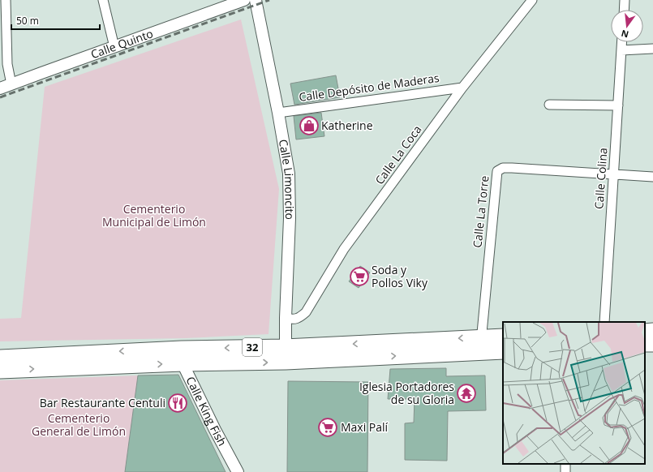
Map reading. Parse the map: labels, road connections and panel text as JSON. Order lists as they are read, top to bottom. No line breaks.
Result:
{"streets":{"highway":["32"],"street":["Calle Quinto","Calle Depósito de Maderas","Calle La Coca","Calle Colina","Calle Limoncito","Calle La Torre","Calle King Fish"]},"crossings":[["Calle Depósito de Maderas","Calle La Coca"],["Calle Depósito de Maderas","Calle Limoncito"],["Calle La Coca","Calle Limoncito"],["Calle Colina","Calle La Torre"],["Calle Limoncito","32"],["Calle La Torre","32"],["32","Calle King Fish"]],"parks":["Cementerio Municipal de Limón","Cementerio General de Limón"],"places":{"shop":["Katherine"],"supermarket":["Soda y Pollos Viky","Maxi Palí"],"temple":["Iglesia Portadores de su Gloria"],"restaurant":["Bar Restaurante Centuli"]},"scale_bar":"50 m","north":"bottom"}
